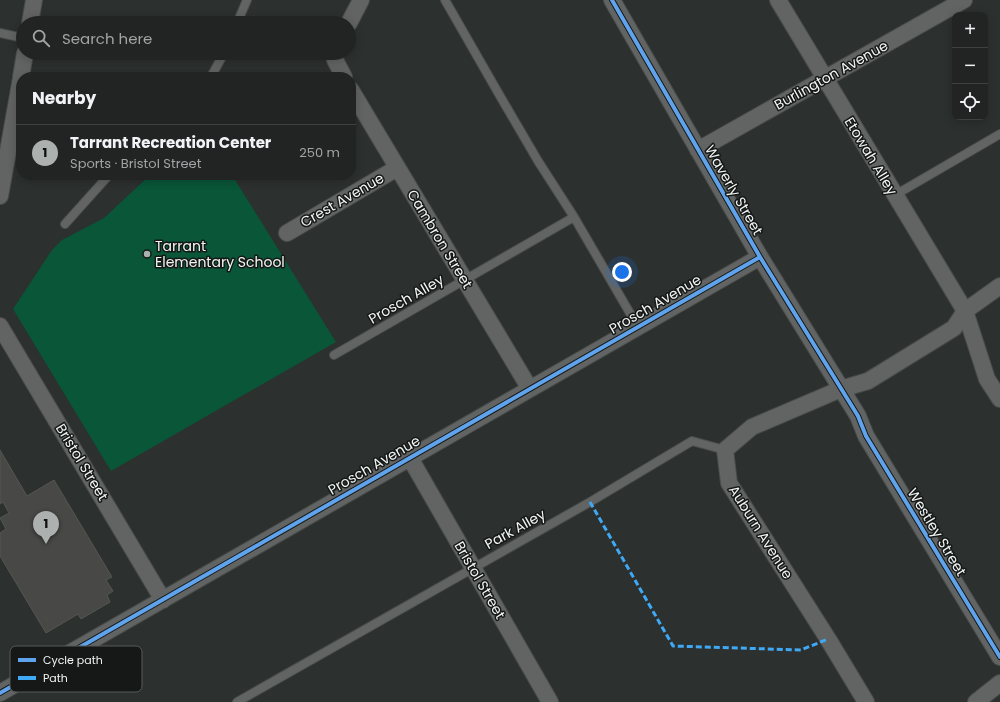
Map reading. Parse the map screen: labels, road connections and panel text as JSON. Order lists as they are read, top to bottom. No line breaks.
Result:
{"streets":{"street":["Burlington Avenue","Etowah Alley","Waverly Street","Crest Avenue","Cambron Street","Prosch Avenue","Bristol Street","Auburn Avenue","Westley Street"],"lane":["Prosch Alley","Park Alley"]},"crossings":[["Burlington Avenue","Etowah Alley"],["Burlington Avenue","Waverly Street"],["Waverly Street","Prosch Avenue"],["Waverly Street","Westley Street"],["Crest Avenue","Cambron Street"],["Cambron Street","Prosch Alley"],["Cambron Street","Prosch Avenue"],["Prosch Avenue","Bristol Street"],["Bristol Street","Park Alley"],["Park Alley","Auburn Avenue"]],"places":["Tarrant Elementary School"],"legend":["Cycle path","Path"],"page":{"map_buttons":["+","−"],"search":"Search here","heading":"Nearby","list":[{"mark":"1","name":"Tarrant Recreation Center","note":"Sports · Bristol Street","value":"250 m"}],"pins":"1"}}
